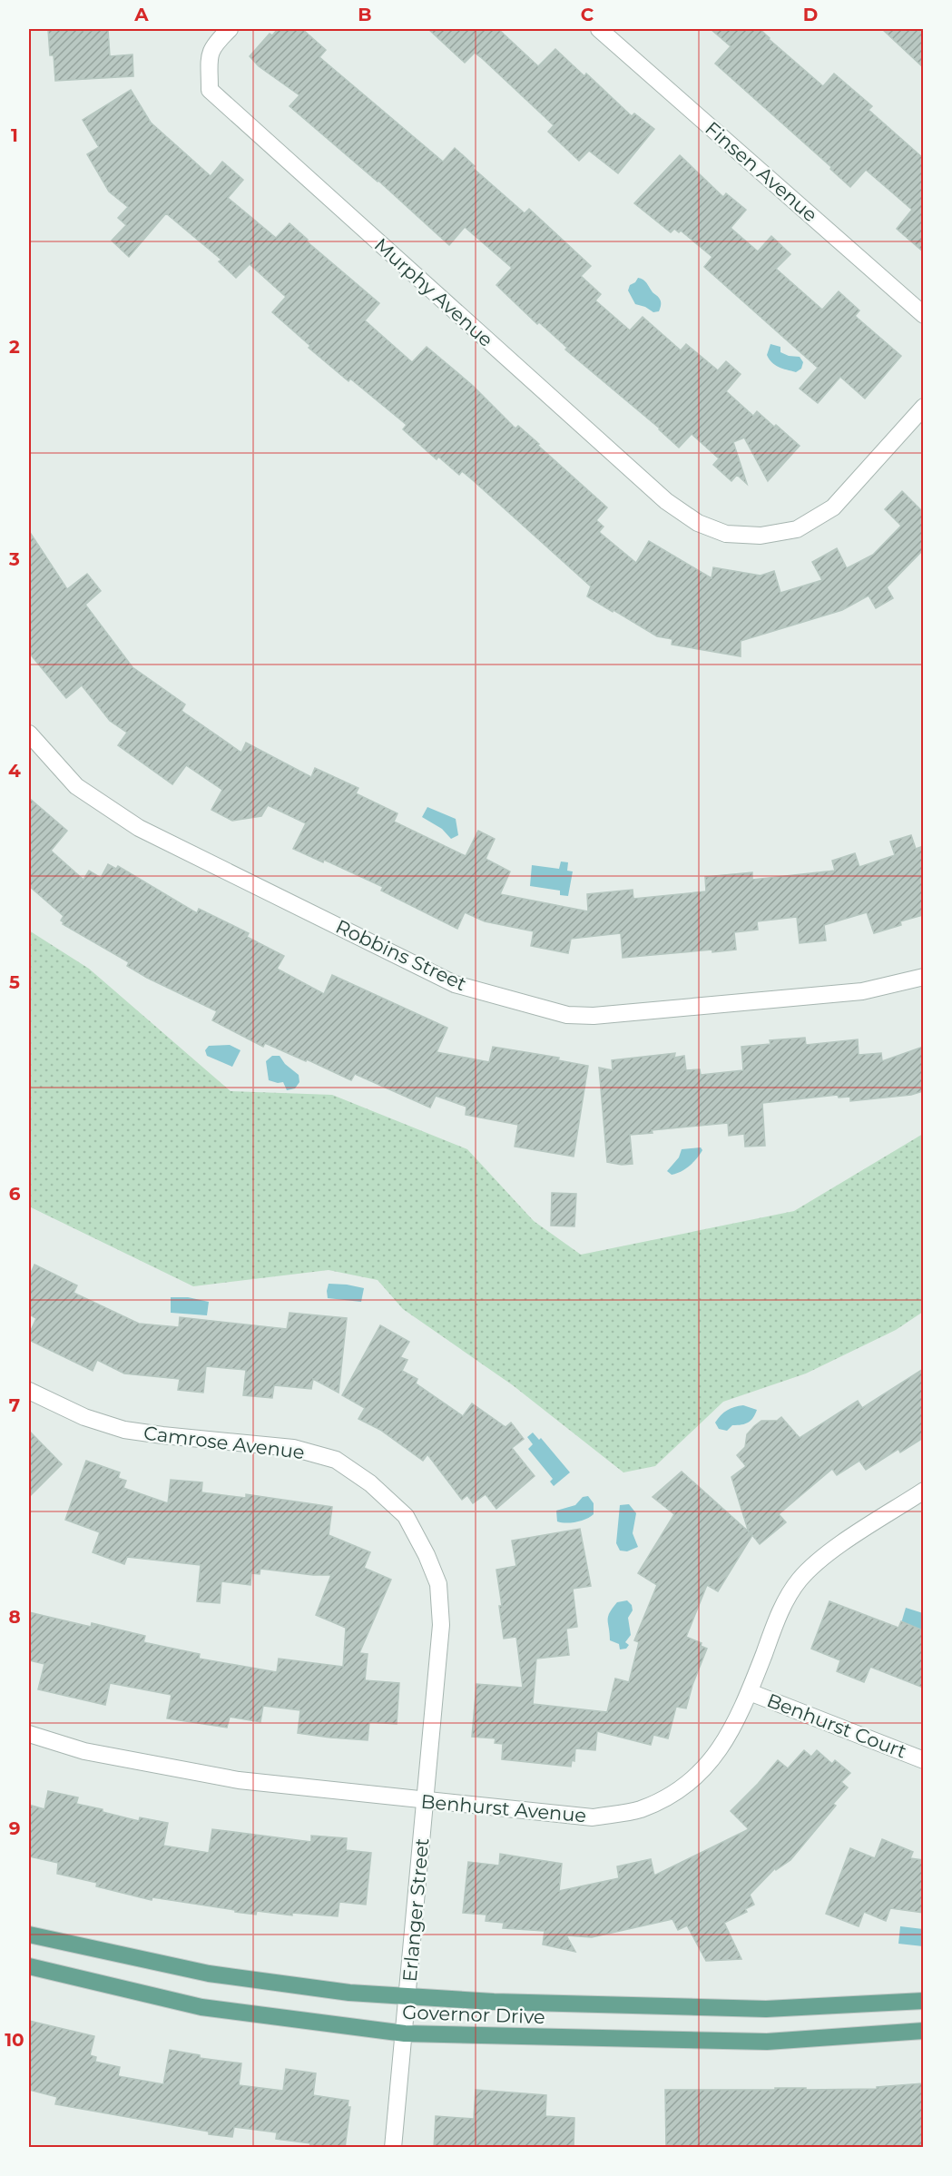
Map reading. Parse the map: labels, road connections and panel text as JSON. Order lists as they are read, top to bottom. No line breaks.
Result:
{"streets":{"main road":["Governor Drive"],"street":["Finsen Avenue","Murphy Avenue","Robbins Street","Camrose Avenue","Benhurst Court","Benhurst Avenue","Erlanger Street"]},"crossings":[["Camrose Avenue","Erlanger Street"],["Benhurst Court","Benhurst Avenue"],["Benhurst Avenue","Erlanger Street"],["Erlanger Street","Governor Drive"]],"grid":{"columns":["A","B","C","D"],"rows":["1","2","3","4","5","6","7","8","9","10"]}}
